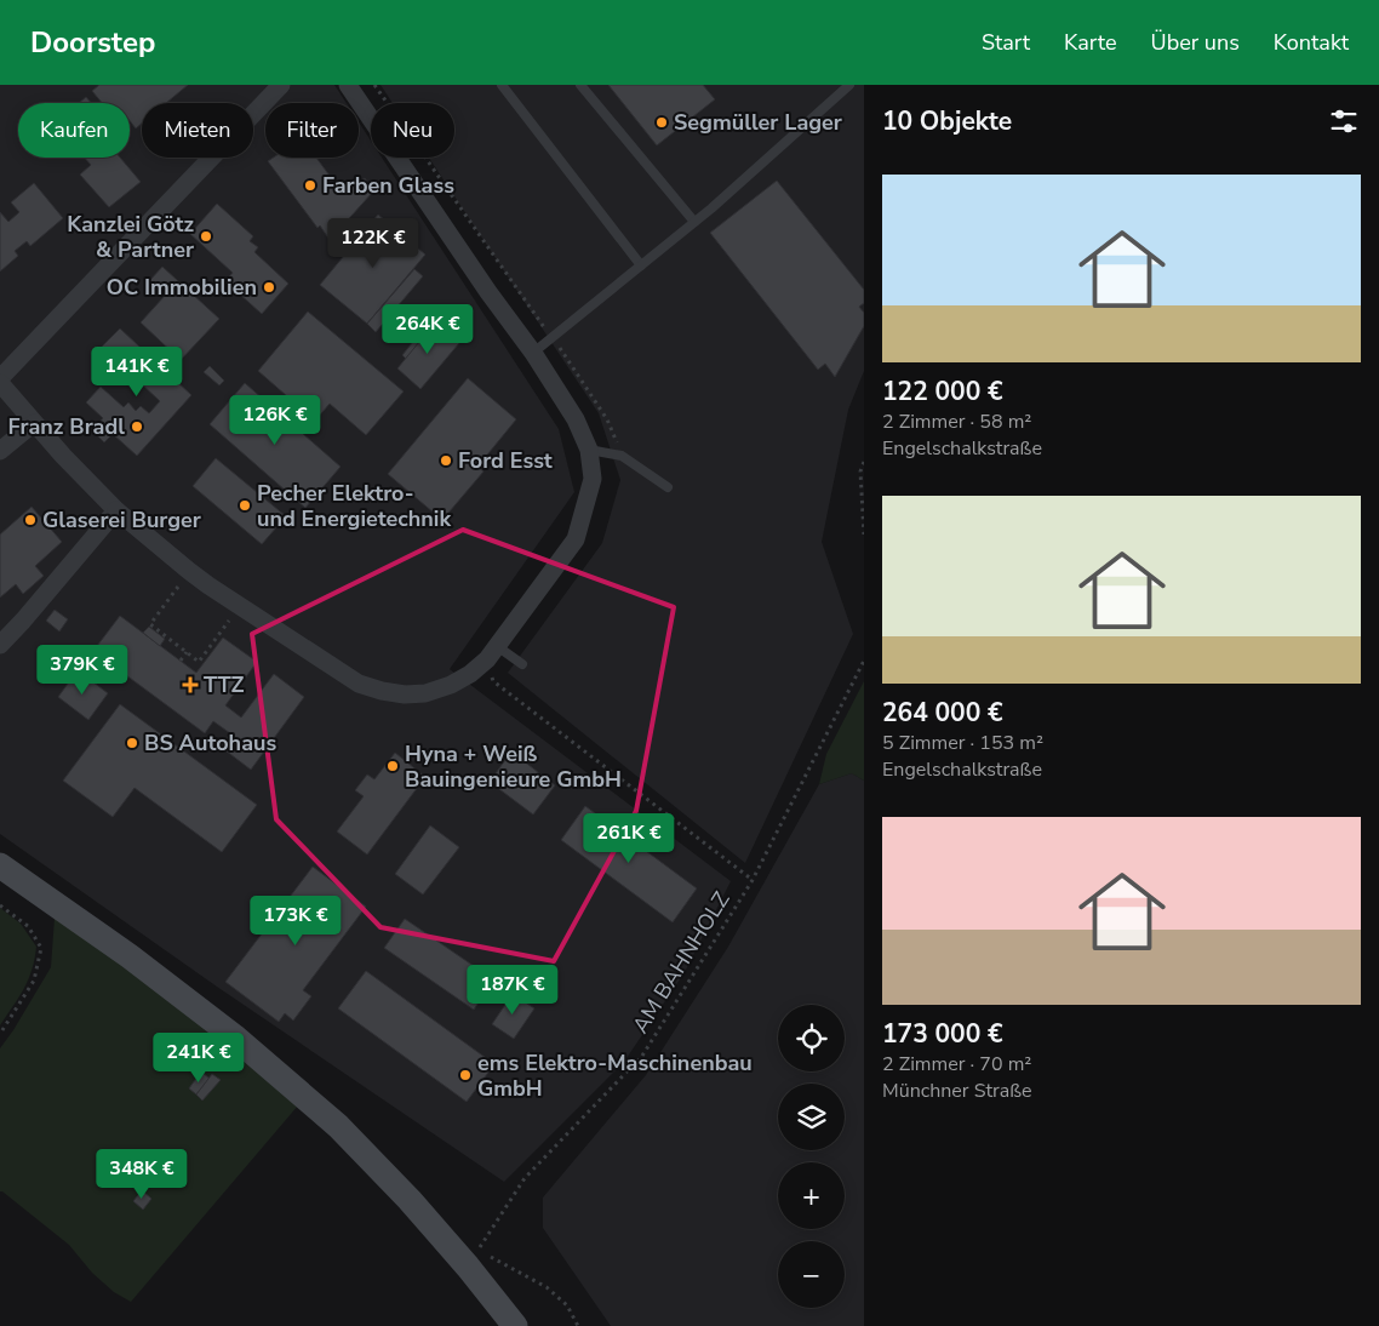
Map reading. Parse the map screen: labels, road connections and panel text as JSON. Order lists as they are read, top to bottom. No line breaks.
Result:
{"streets":{"path":["AM BAHNHOLZ"]},"places":{"other":["Segmüller Lager","Farben Glass","Kanzlei Götz & Partner","OC Immobilien","Franz Bradl","Ford Esst","Pecher Elektro- und Energietechnik","Glaserei Burger","BS Autohaus","Hyna + Weiß Bauingenieure GmbH","ems Elektro-Maschinenbau GmbH"],"health":["TTZ"]},"page":{"header":"Doorstep","nav":["Start","Karte","Über uns","Kontakt"],"heading":"10 Objekte","chip":["Kaufen","Mieten","Filter","Neu"],"list":[{"name":"122 000 €","note":"2 Zimmer · 58 m² · Engelschalkstraße"},{"name":"264 000 €","note":"5 Zimmer · 153 m² · Engelschalkstraße"},{"name":"173 000 €","note":"2 Zimmer · 70 m² · Münchner Straße"}],"price":["122K €","264K €","141K €","126K €","379K €","261K €","173K €","187K €","241K €","348K €"],"map_buttons":["+","−"]}}
